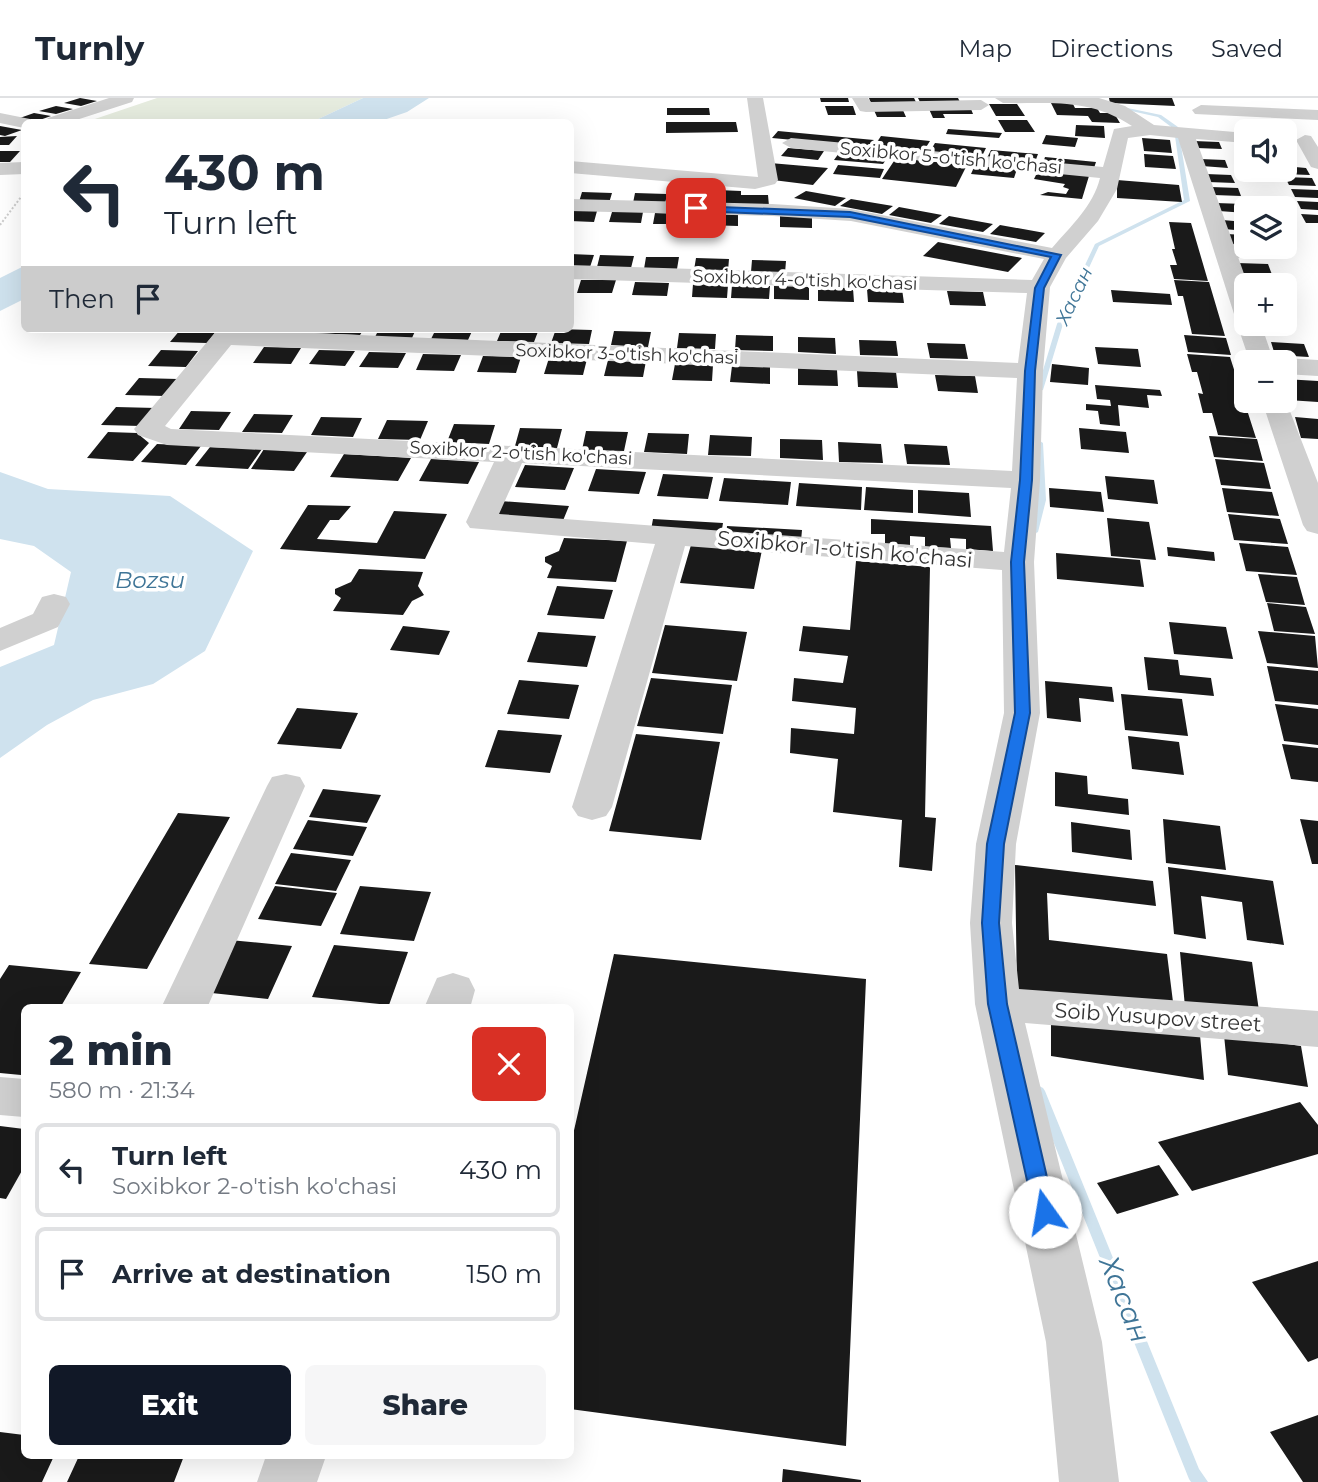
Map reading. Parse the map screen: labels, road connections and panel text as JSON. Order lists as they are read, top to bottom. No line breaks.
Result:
{"streets":{"street":["Soxibkor 5-o'tish ko'chasi","Soxibkor 4-o'tish ko'chasi","Soxibkor 3-o'tish ko'chasi","Soxibkor 2-o'tish ko'chasi","Soxibkor 1-o'tish ko'chasi","Soib Yusupov street"]},"crossings":[["Soxibkor 3-o'tish ko'chasi","Soxibkor 2-o'tish ko'chasi"],["Soxibkor 2-o'tish ko'chasi","Soxibkor 1-o'tish ko'chasi"]],"water":["Хасан","Bozsu"],"page":{"header":"Turnly","nav":["Map","Directions","Saved"],"map_buttons":["+","−"],"turn":["430 m","Turn left"],"then":"Then","heading":["2 min","580 m · 21:34"],"list":[{"name":"Turn left","note":"Soxibkor 2-o'tish ko'chasi","value":"430 m"},{"name":"Arrive at destination","value":"150 m"}],"buttons":["Exit","Share"]}}
